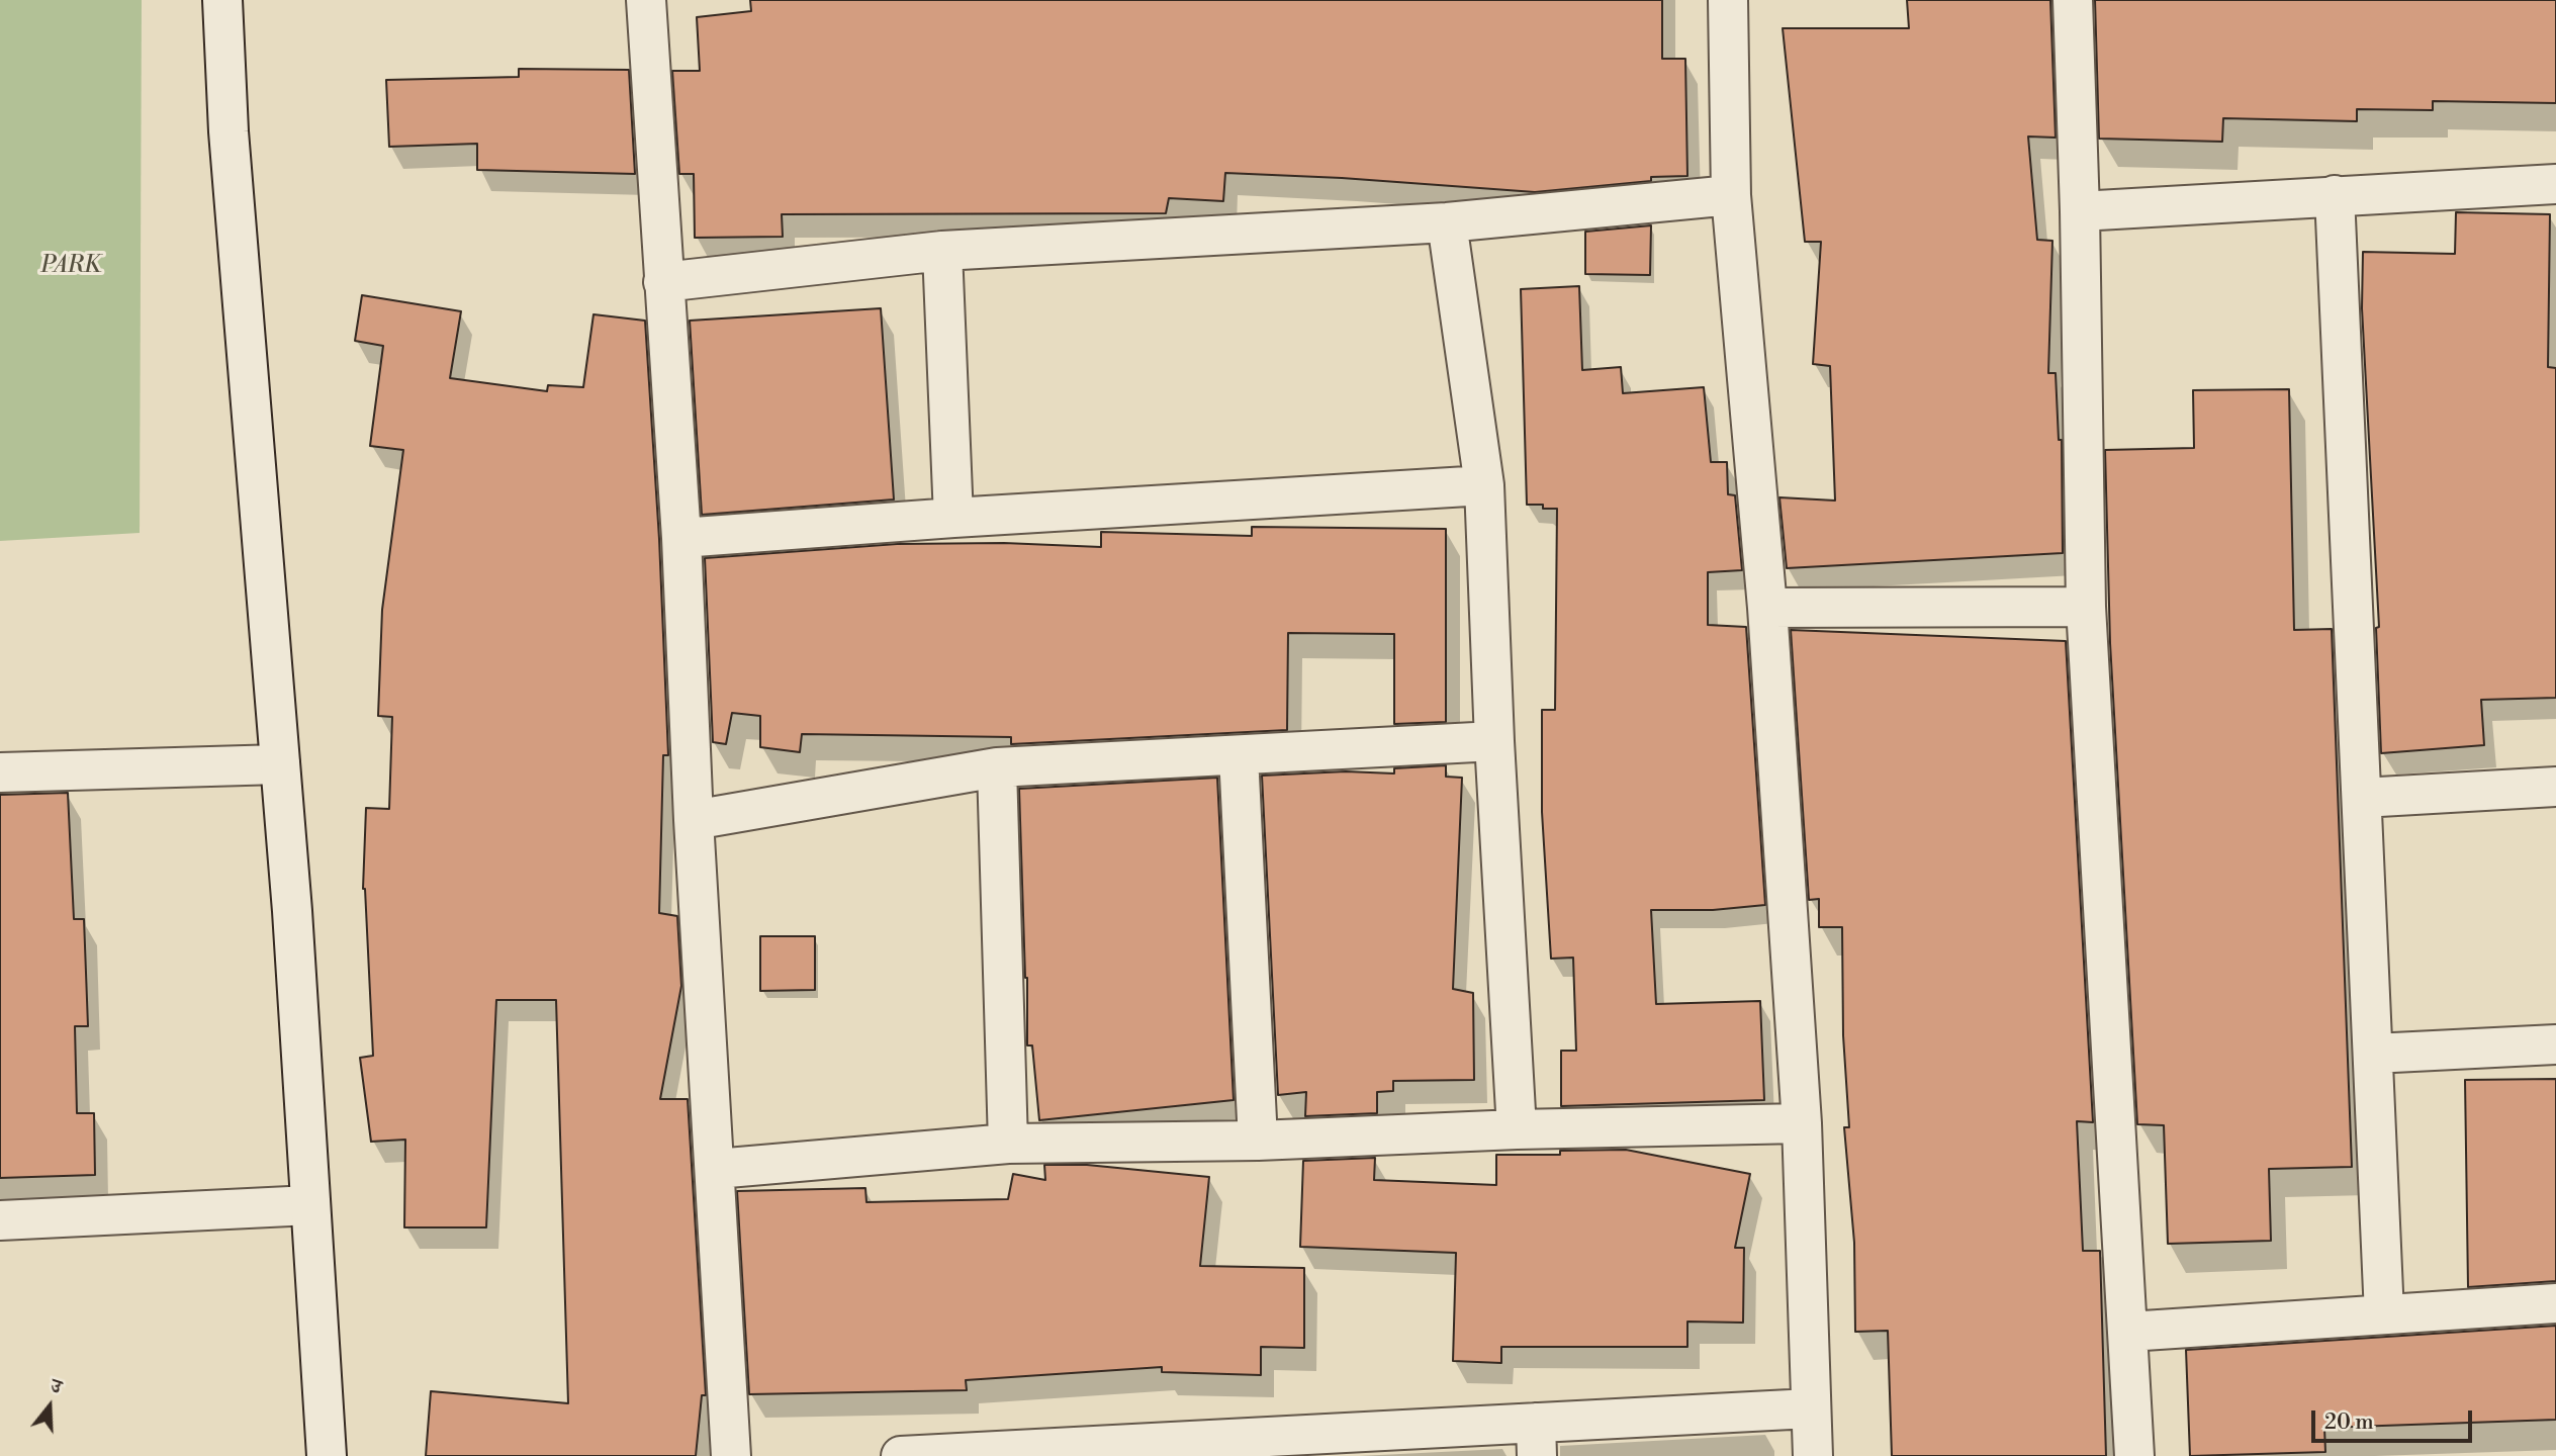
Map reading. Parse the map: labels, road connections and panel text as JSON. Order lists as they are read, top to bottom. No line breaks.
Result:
{"parks":["PARK"],"scale_bar":"20 m","north":"top"}
